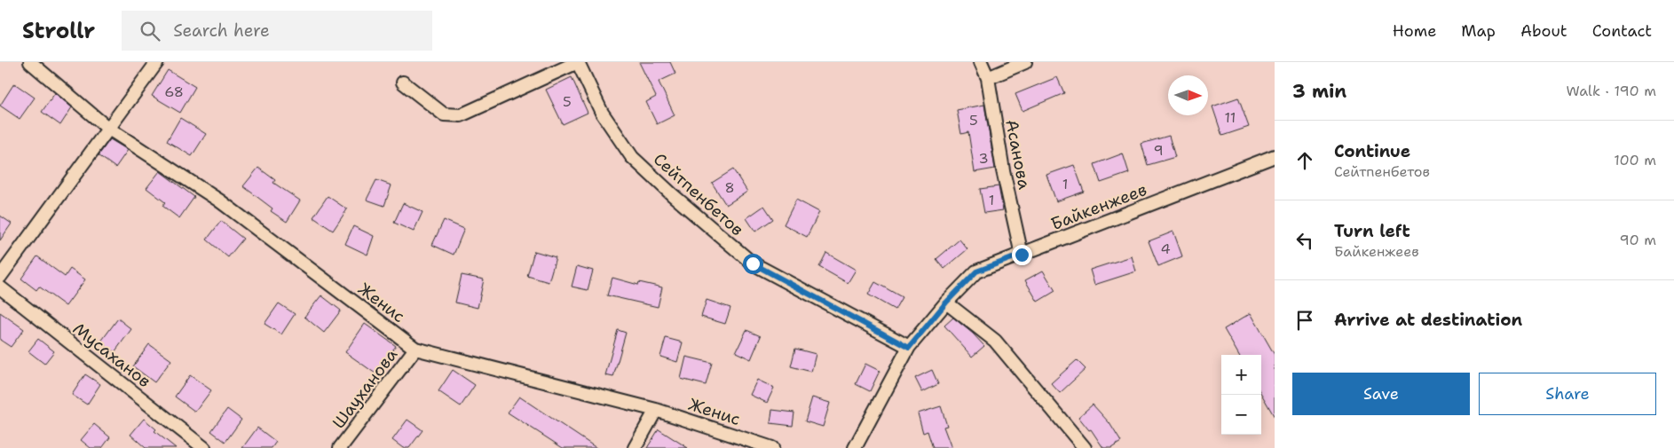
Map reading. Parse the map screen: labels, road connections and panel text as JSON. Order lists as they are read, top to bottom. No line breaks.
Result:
{"streets":{"street":["Асанова","Сейтпенбетов","Байкенжеев","Женис","Мусаханов","Шауханова"]},"crossings":[["Асанова","Байкенжеев"],["Сейтпенбетов","Байкенжеев"],["Женис","Шауханова"]],"house_numbers":["68","5","11","5","9","3","1","8","1","4"],"north":"right","page":{"header":"Strollr","search":"Search here","nav":["Home","Map","About","Contact"],"heading":["3 min","Walk · 190 m"],"list":[["Continue","Сейтпенбетов","100 m"],["Turn left","Байкенжеев","90 m"],"Arrive at destination"],"map_buttons":["+","−"],"buttons":["Save","Share"]}}
